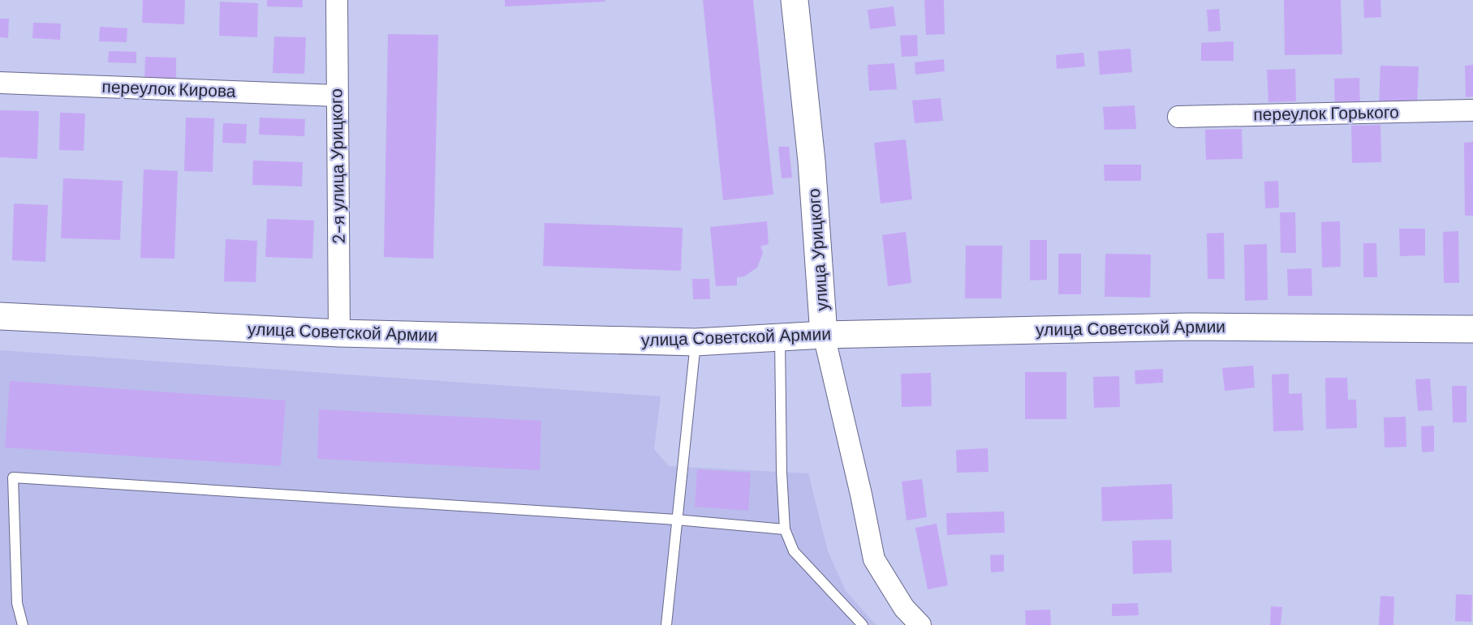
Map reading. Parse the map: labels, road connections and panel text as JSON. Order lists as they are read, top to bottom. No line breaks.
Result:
{"streets":{"main road":["улица Урицкого","улица Советской Армии"],"street":["переулок Кирова","переулок Горького","2-я улица Урицкого"]},"crossings":[["переулок Кирова","2-я улица Урицкого"],["2-я улица Урицкого","улица Советской Армии"],["улица Урицкого","улица Советской Армии"]]}
